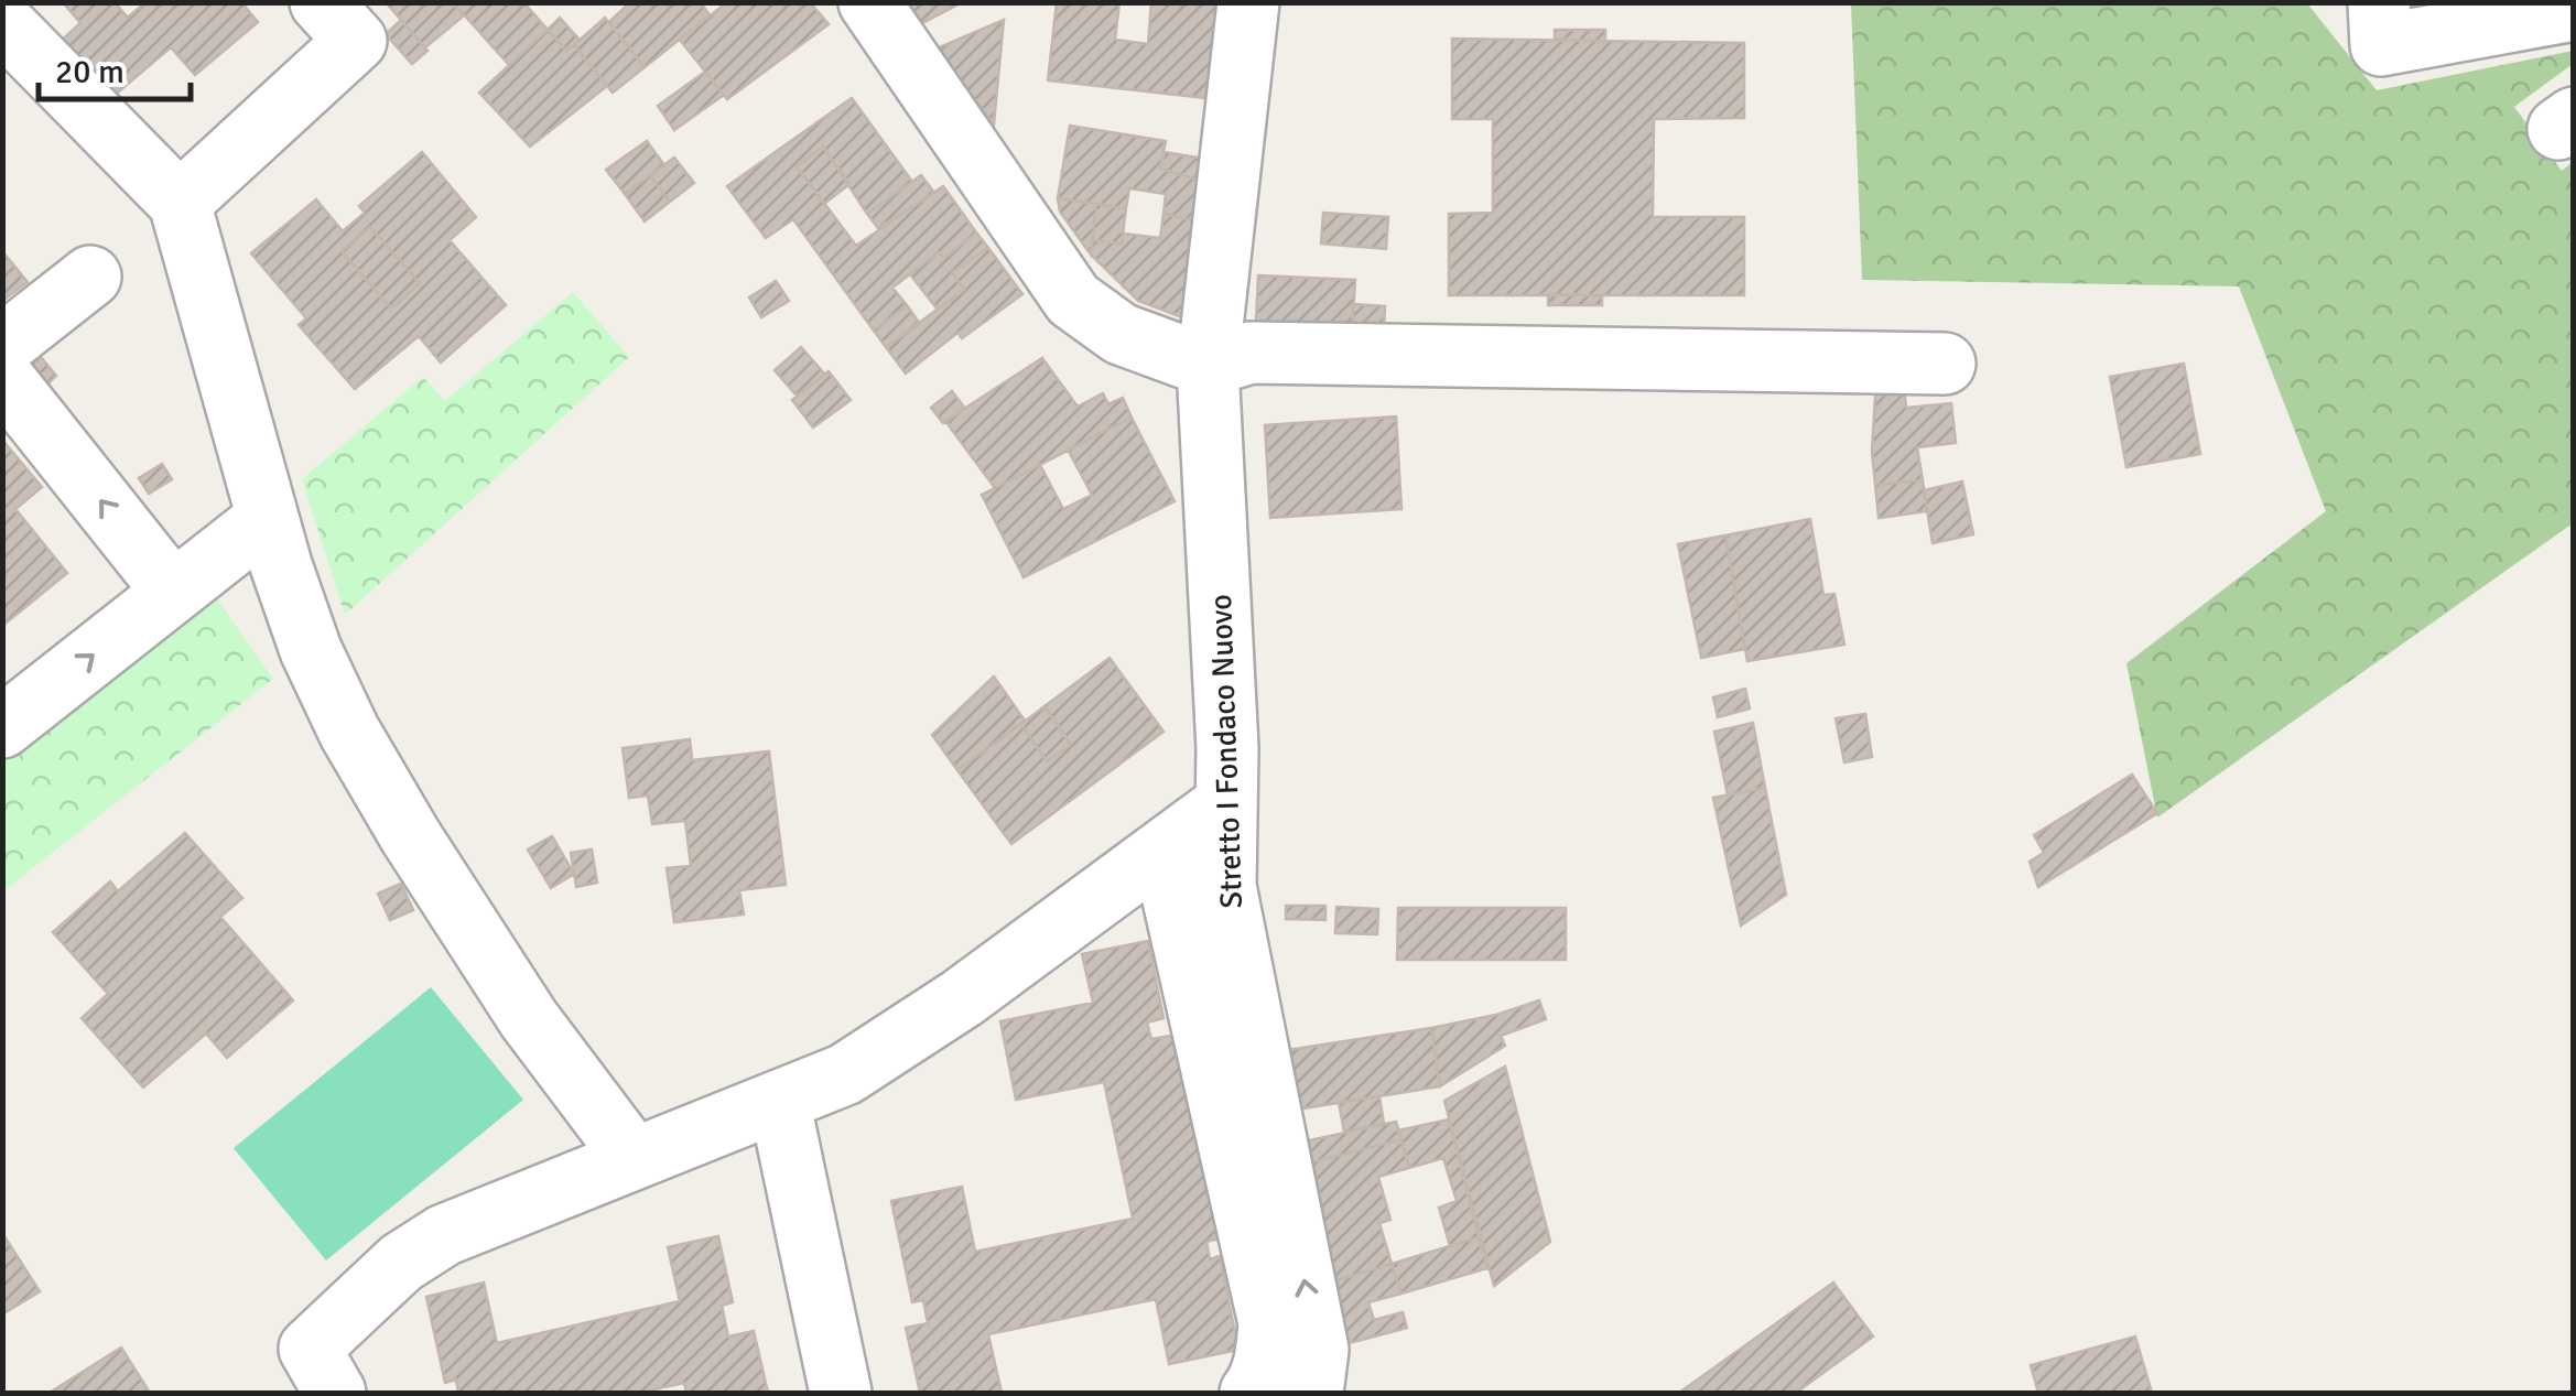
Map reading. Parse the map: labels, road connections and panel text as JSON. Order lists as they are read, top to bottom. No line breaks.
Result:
{"streets":{"street":["Stretto I Fondaco Nuovo"]},"scale_bar":"20 m"}
